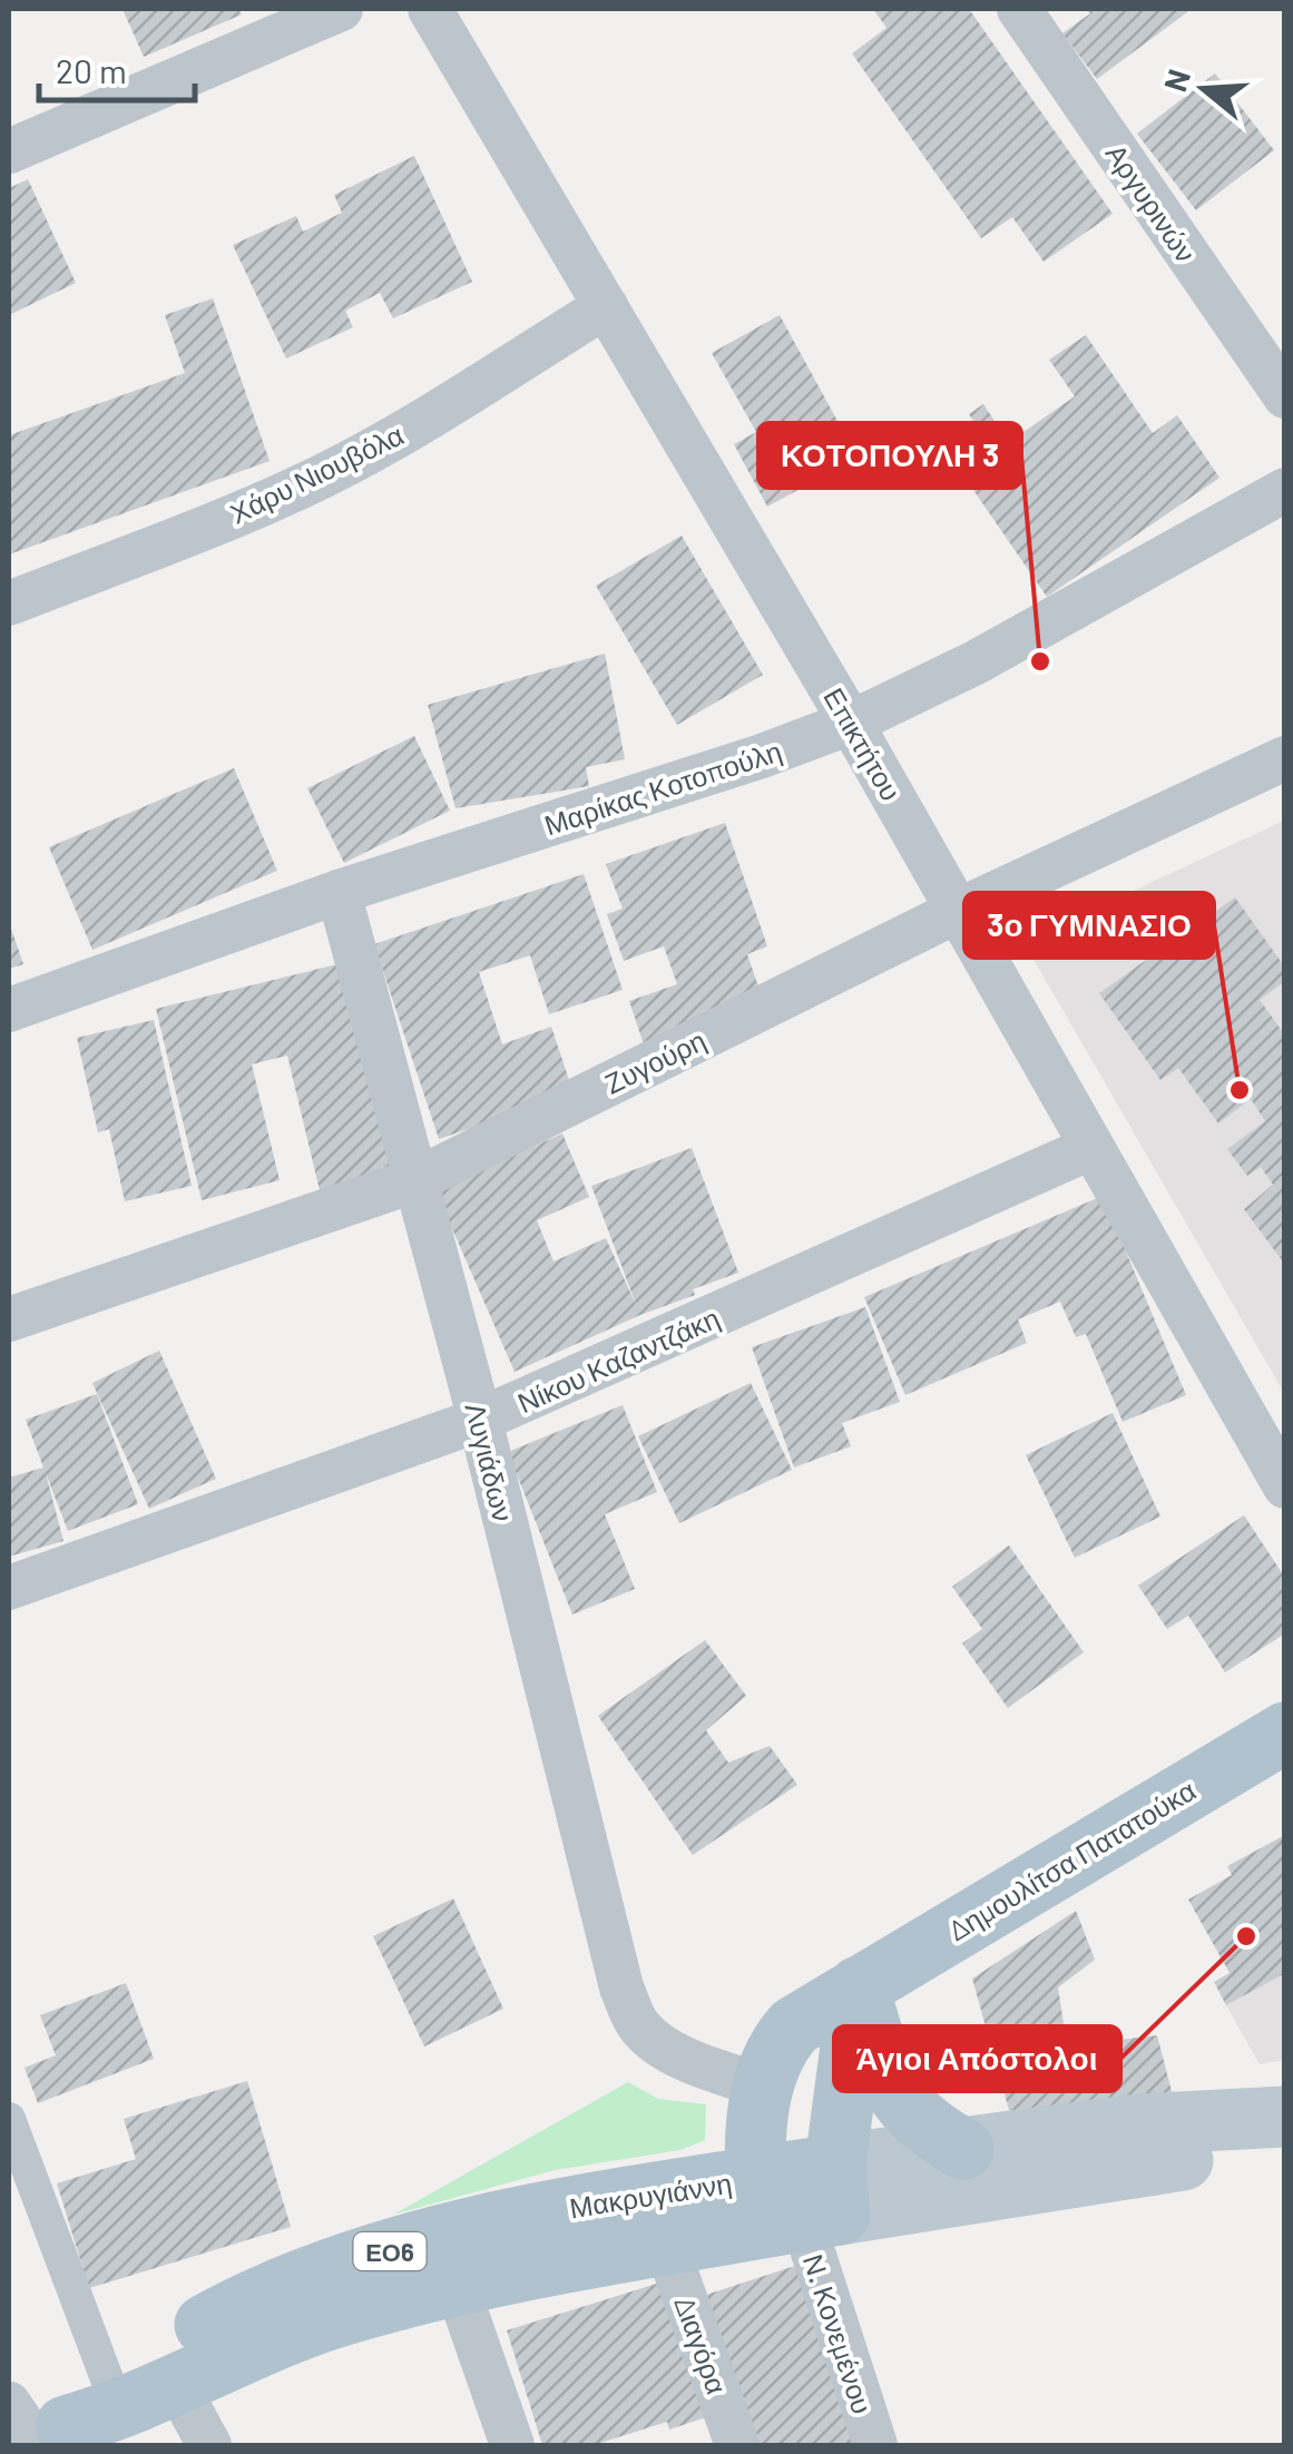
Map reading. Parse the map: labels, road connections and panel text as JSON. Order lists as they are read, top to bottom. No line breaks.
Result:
{"streets":{"main road":["Δημουλίτσα Πατατούκα","Μακρυγιάννη","ΕΟ6"],"street":["Αργυρινών","Χάρυ Νιουβόλα","Επικτήτου","Μαρίκας Κοτοπούλη","Ζυγούρη","Νίκου Καζαντζάκη","Λυγιάδων","Ν. Κονεμένου","Διαγόρα"]},"crossings":[["Χάρυ Νιουβόλα","Επικτήτου"],["Επικτήτου","Μαρίκας Κοτοπούλη"],["Επικτήτου","Ζυγούρη"],["Επικτήτου","Νίκου Καζαντζάκη"],["Μαρίκας Κοτοπούλη","Λυγιάδων"],["Ζυγούρη","Λυγιάδων"],["Νίκου Καζαντζάκη","Λυγιάδων"],["Λυγιάδων","Δημουλίτσα Πατατούκα"],["Δημουλίτσα Πατατούκα","Μακρυγιάννη"],["Δημουλίτσα Πατατούκα","Ν. Κονεμένου"],["Μακρυγιάννη","Ν. Κονεμένου"],["Μακρυγιάννη","Διαγόρα"]],"places":["ΚΟΤΟΠΟΥΛΗ 3","3ο ΓΥΜΝΑΣΙΟ","Άγιοι Απόστολοι"],"scale_bar":"20 m","north":"left"}
